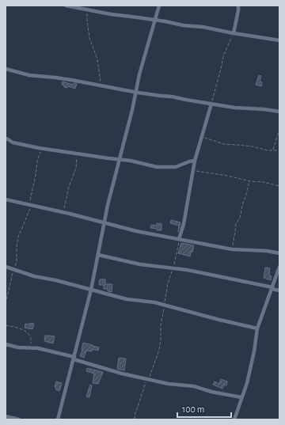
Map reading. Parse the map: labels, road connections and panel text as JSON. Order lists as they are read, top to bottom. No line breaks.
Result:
{"scale_bar":"100 m"}
